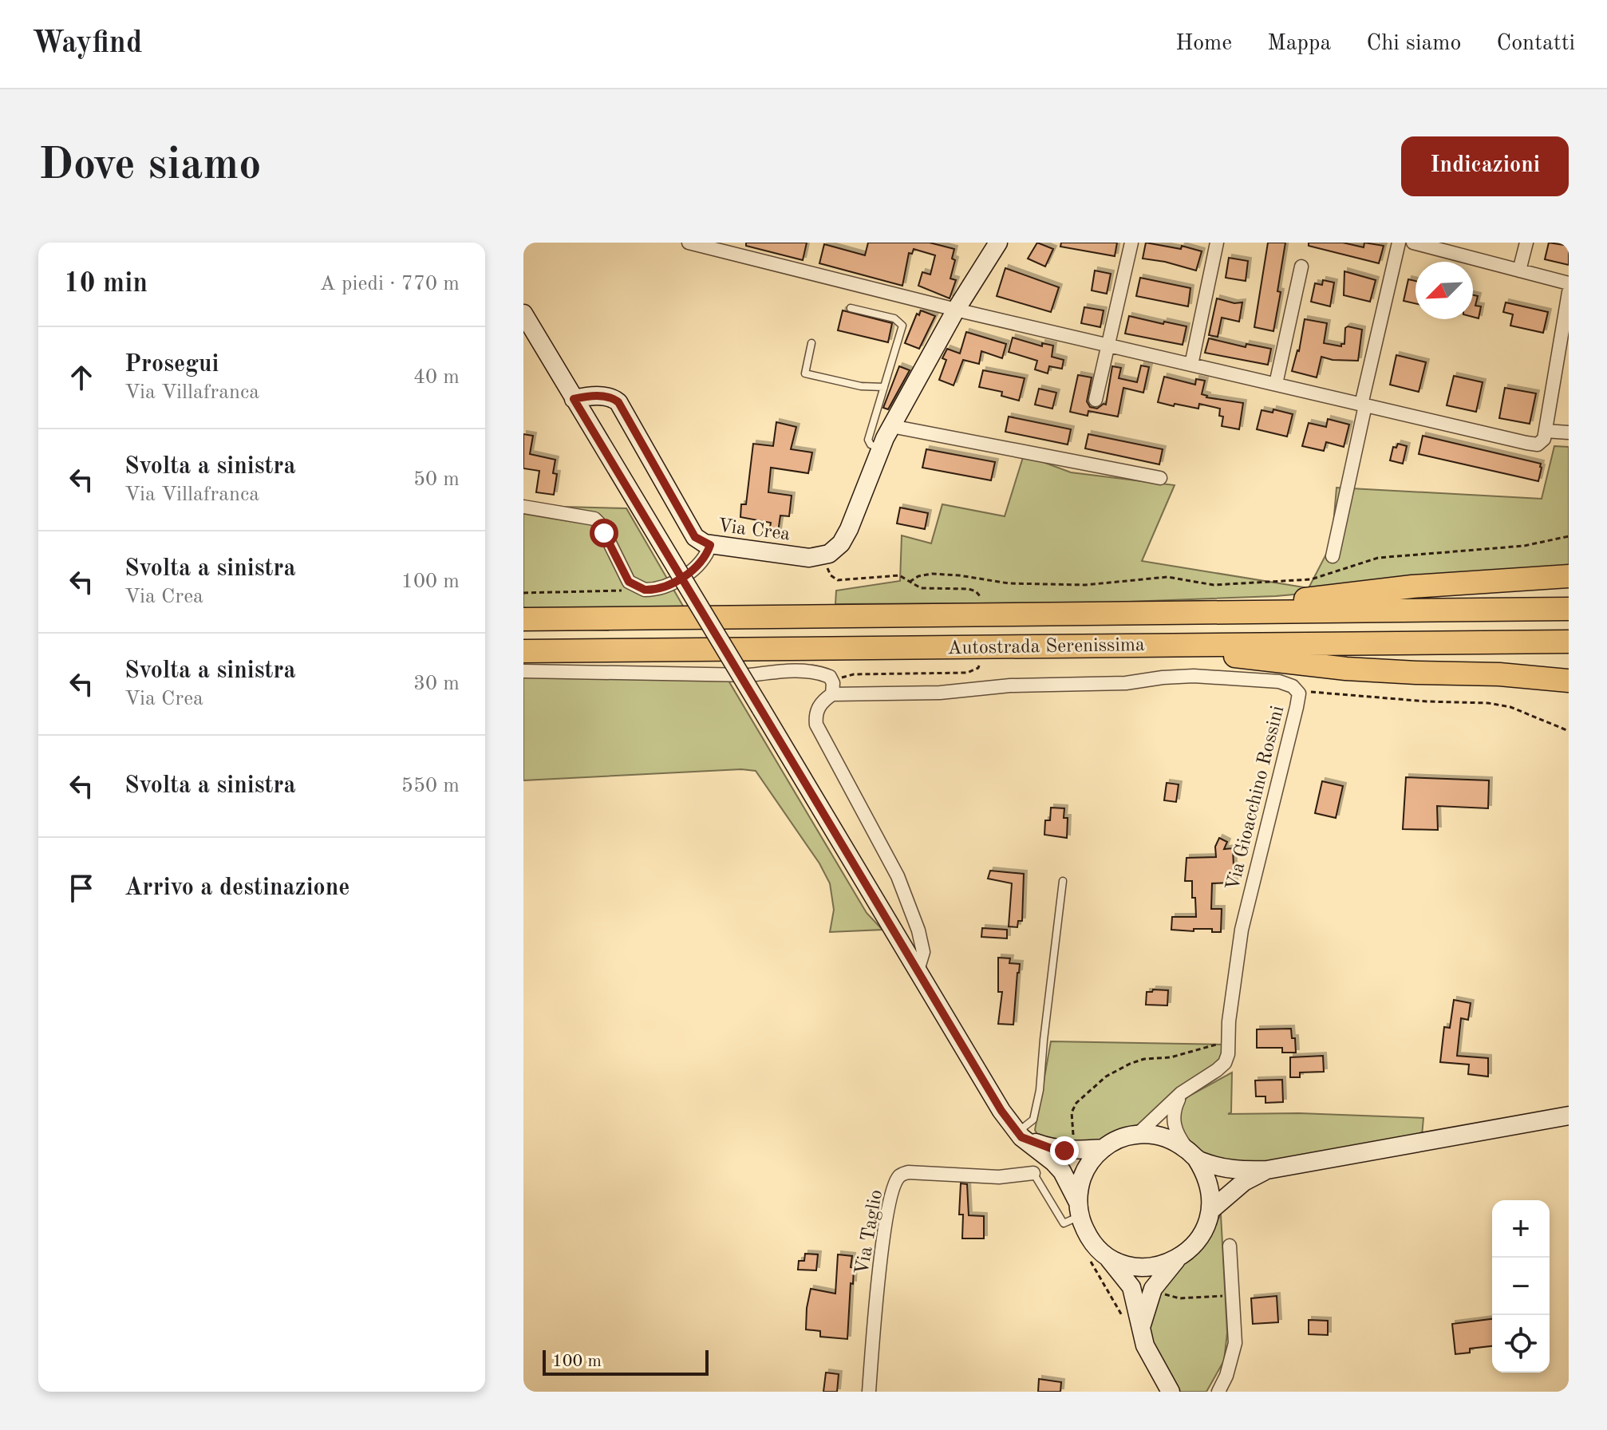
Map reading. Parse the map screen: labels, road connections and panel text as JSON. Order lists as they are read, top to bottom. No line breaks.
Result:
{"streets":{"highway":["Autostrada Serenissima"],"main road":["Via Crea"],"street":["Via Gioacchino Rossini","Via Taglio"]},"scale_bar":"100 m","north":"bottom left","page":{"header":"Wayfind","nav":["Home","Mappa","Chi siamo","Contatti"],"buttons":"Indicazioni","title":"Dove siamo","heading":["10 min","A piedi · 770 m"],"list":[["Prosegui","Via Villafranca","40 m"],["Svolta a sinistra","Via Villafranca","50 m"],["Svolta a sinistra","Via Crea","100 m"],["Svolta a sinistra","Via Crea","30 m"],["Svolta a sinistra","550 m"],"Arrivo a destinazione"],"map_buttons":["+","−"],"scale":"100 m"}}
